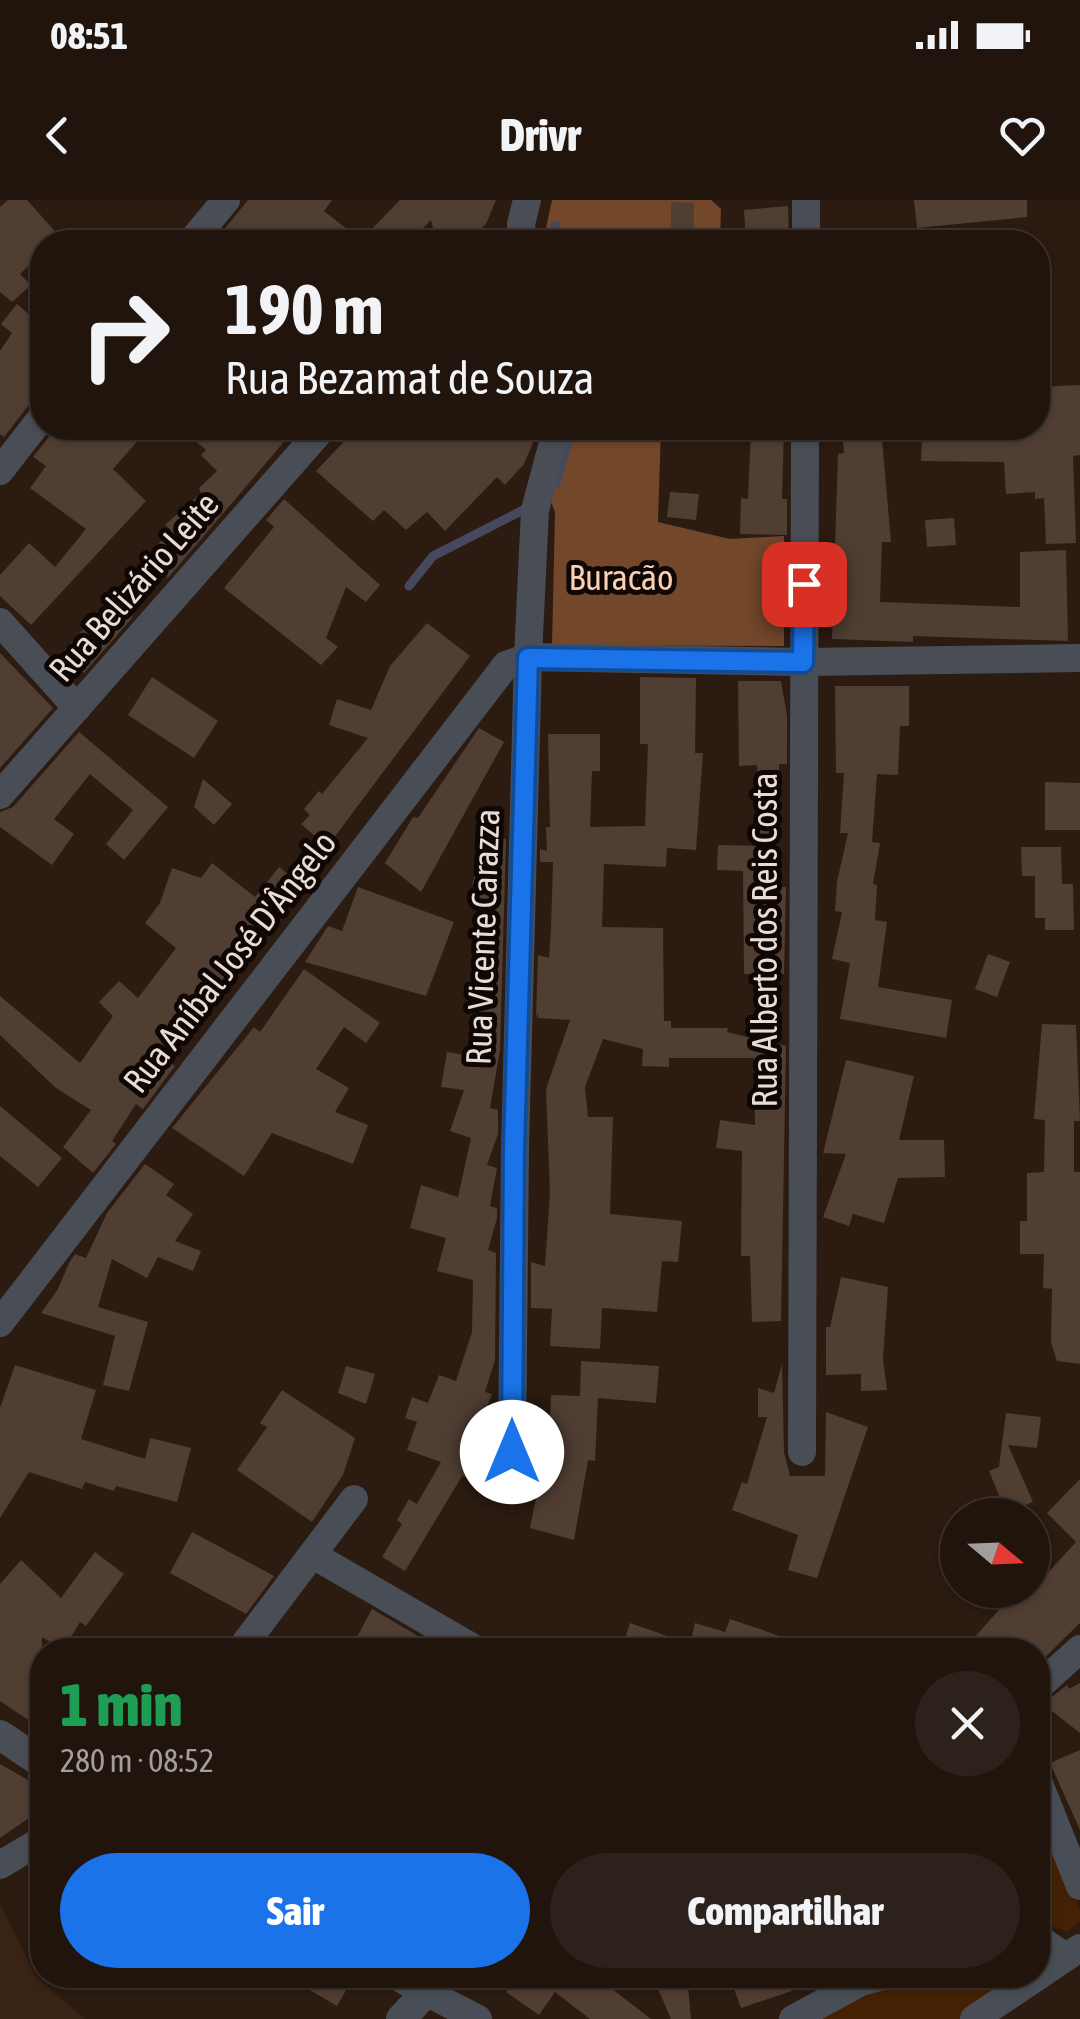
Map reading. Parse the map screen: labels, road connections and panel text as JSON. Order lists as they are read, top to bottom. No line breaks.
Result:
{"streets":{"street":["Rua Belizário Leite","Rua Vicente Carazza","Rua Alberto dos Reis Costa","Rua Aníbal José D'Ângelo"]},"crossings":[["Rua Vicente Carazza","Rua Aníbal José D'Ângelo"]],"parks":["Buracão"],"north":"right","page":{"status":"08:51","header":"Drivr","turn":["190 m","Rua Bezamat de Souza"],"heading":["1 min","280 m · 08:52"],"buttons":["Sair","Compartilhar"]}}
